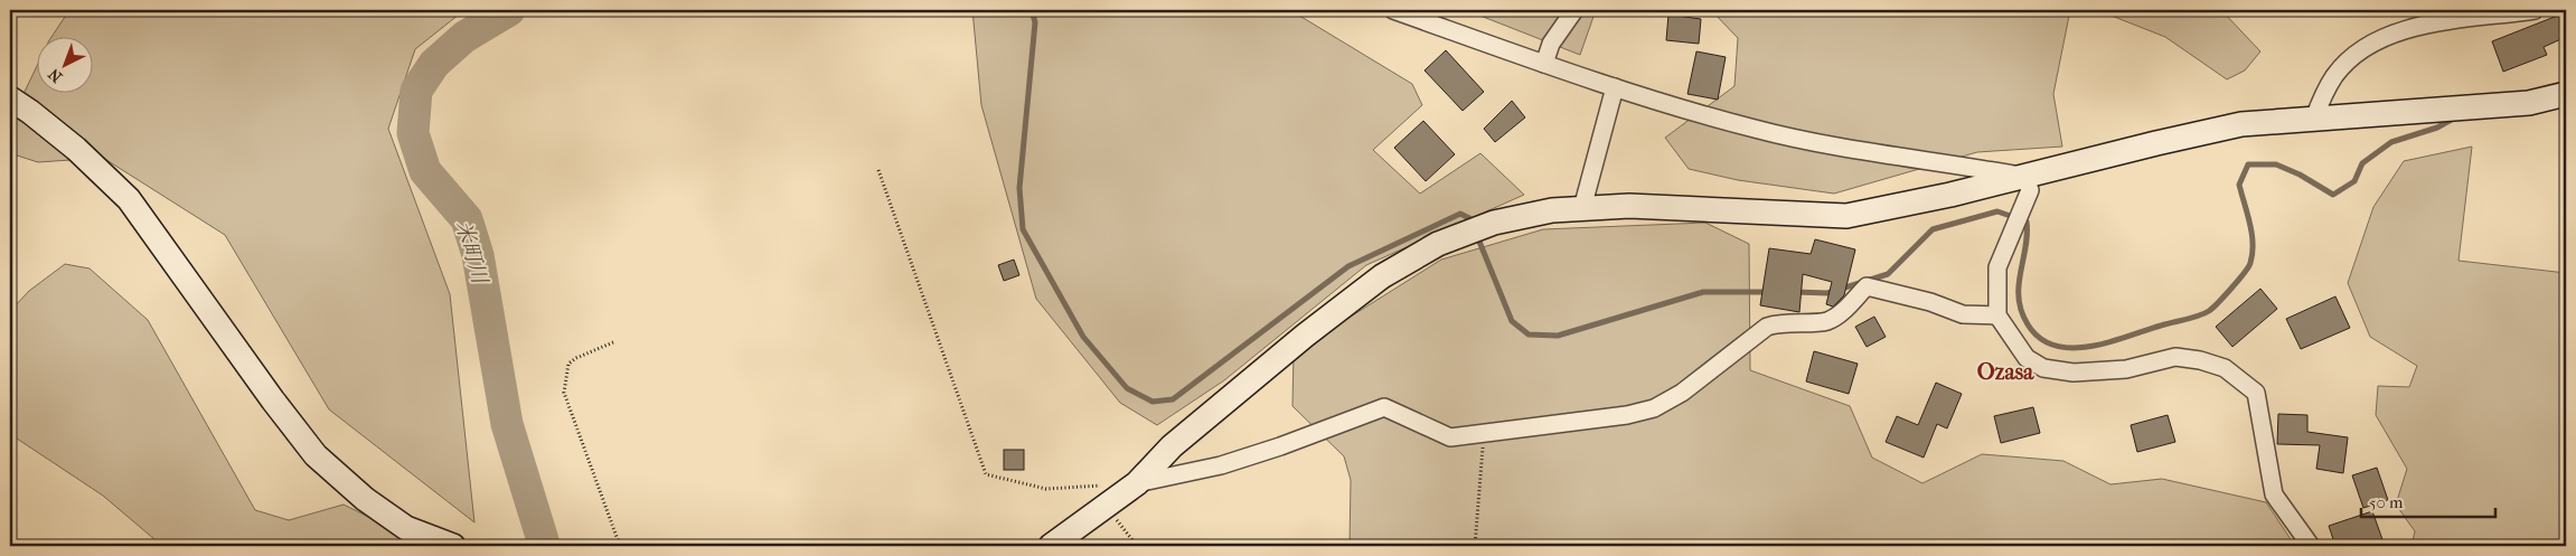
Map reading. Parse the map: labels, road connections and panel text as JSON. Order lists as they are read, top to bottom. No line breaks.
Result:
{"districts":["Ozasa"],"water":["米町川"],"scale_bar":"50 m","north":"bottom left"}
